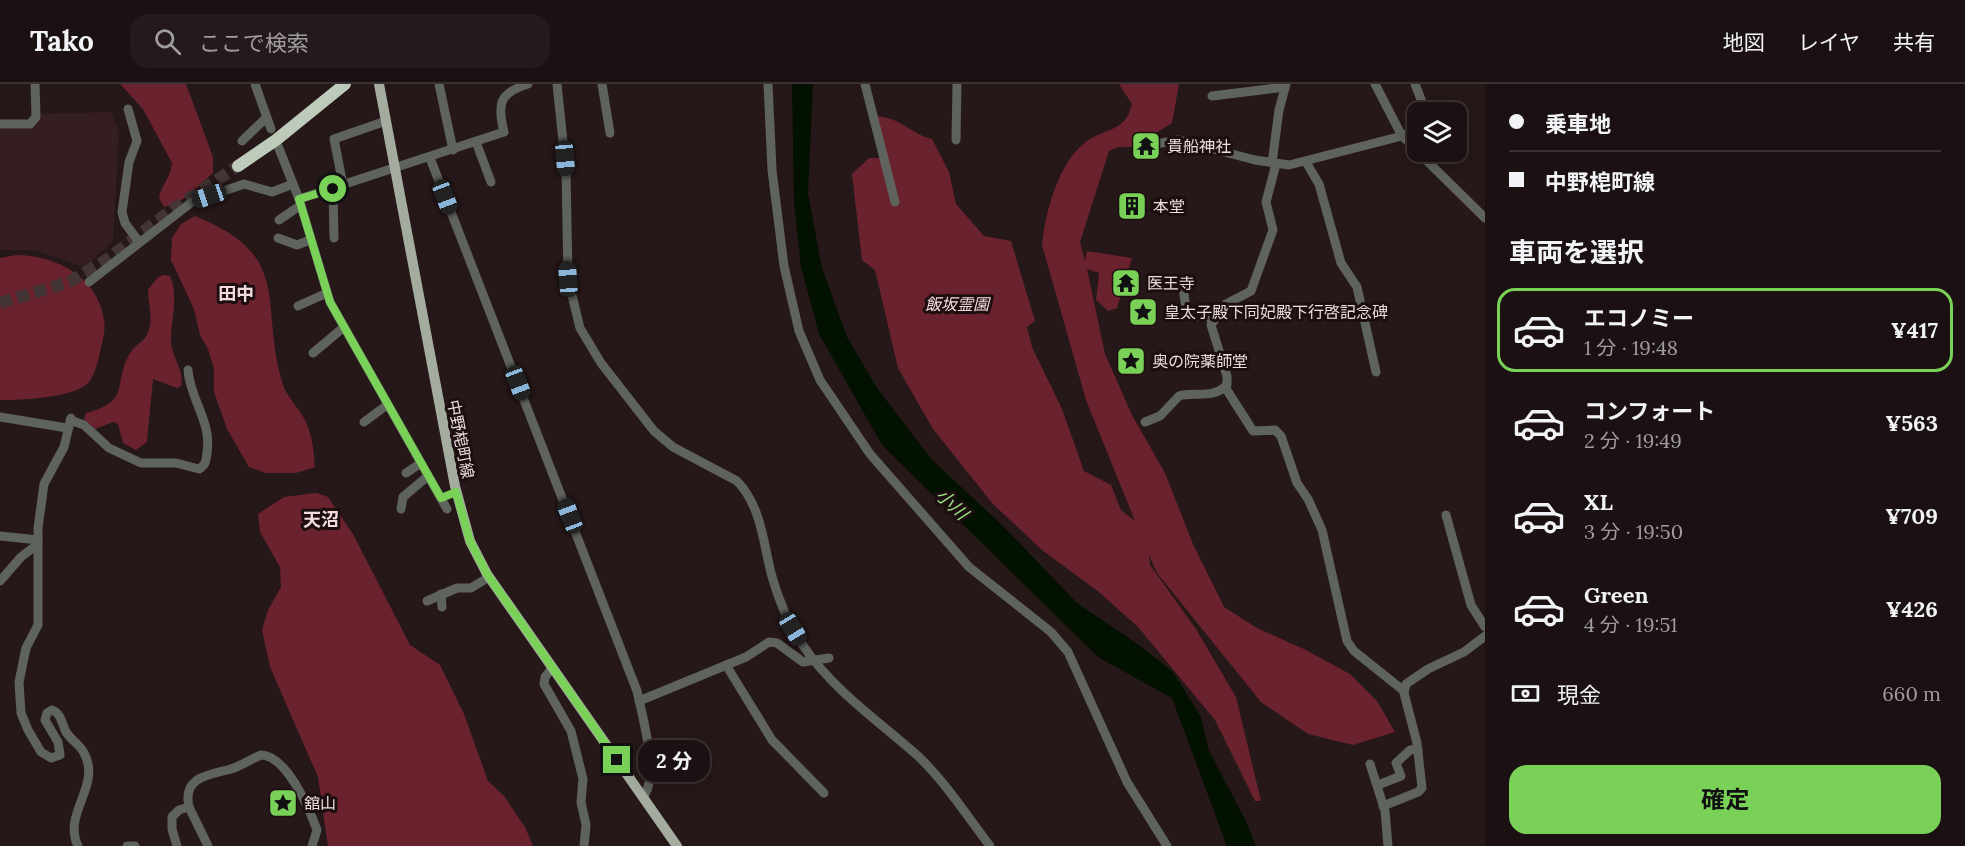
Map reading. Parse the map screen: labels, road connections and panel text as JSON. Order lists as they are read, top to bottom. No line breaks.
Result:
{"streets":{"main road":["中野梍町線"]},"districts":["田中","天沼"],"water":["小川"],"parks":["飯坂霊園"],"places":{"temple":["貴船神社","医王寺"],"building":["本堂"],"place":["皇太子殿下同妃殿下行啓記念碑","奥の院薬師堂","舘山"]},"page":{"header":"Tako","search":"ここで検索","nav":["地図","レイヤ","共有"],"banner":["乗車地","中野梍町線"],"heading":"車両を選択","list":[{"name":"エコノミー","note":"1 分 · 19:48","value":"¥417"},{"name":"コンフォート","note":"2 分 · 19:49","value":"¥563"},{"name":"XL","note":"3 分 · 19:50","value":"¥709"},{"name":"Green","note":"4 分 · 19:51","value":"¥426"}],"pay":["現金","660 m"],"bubble":"2 分","buttons":"確定"}}
